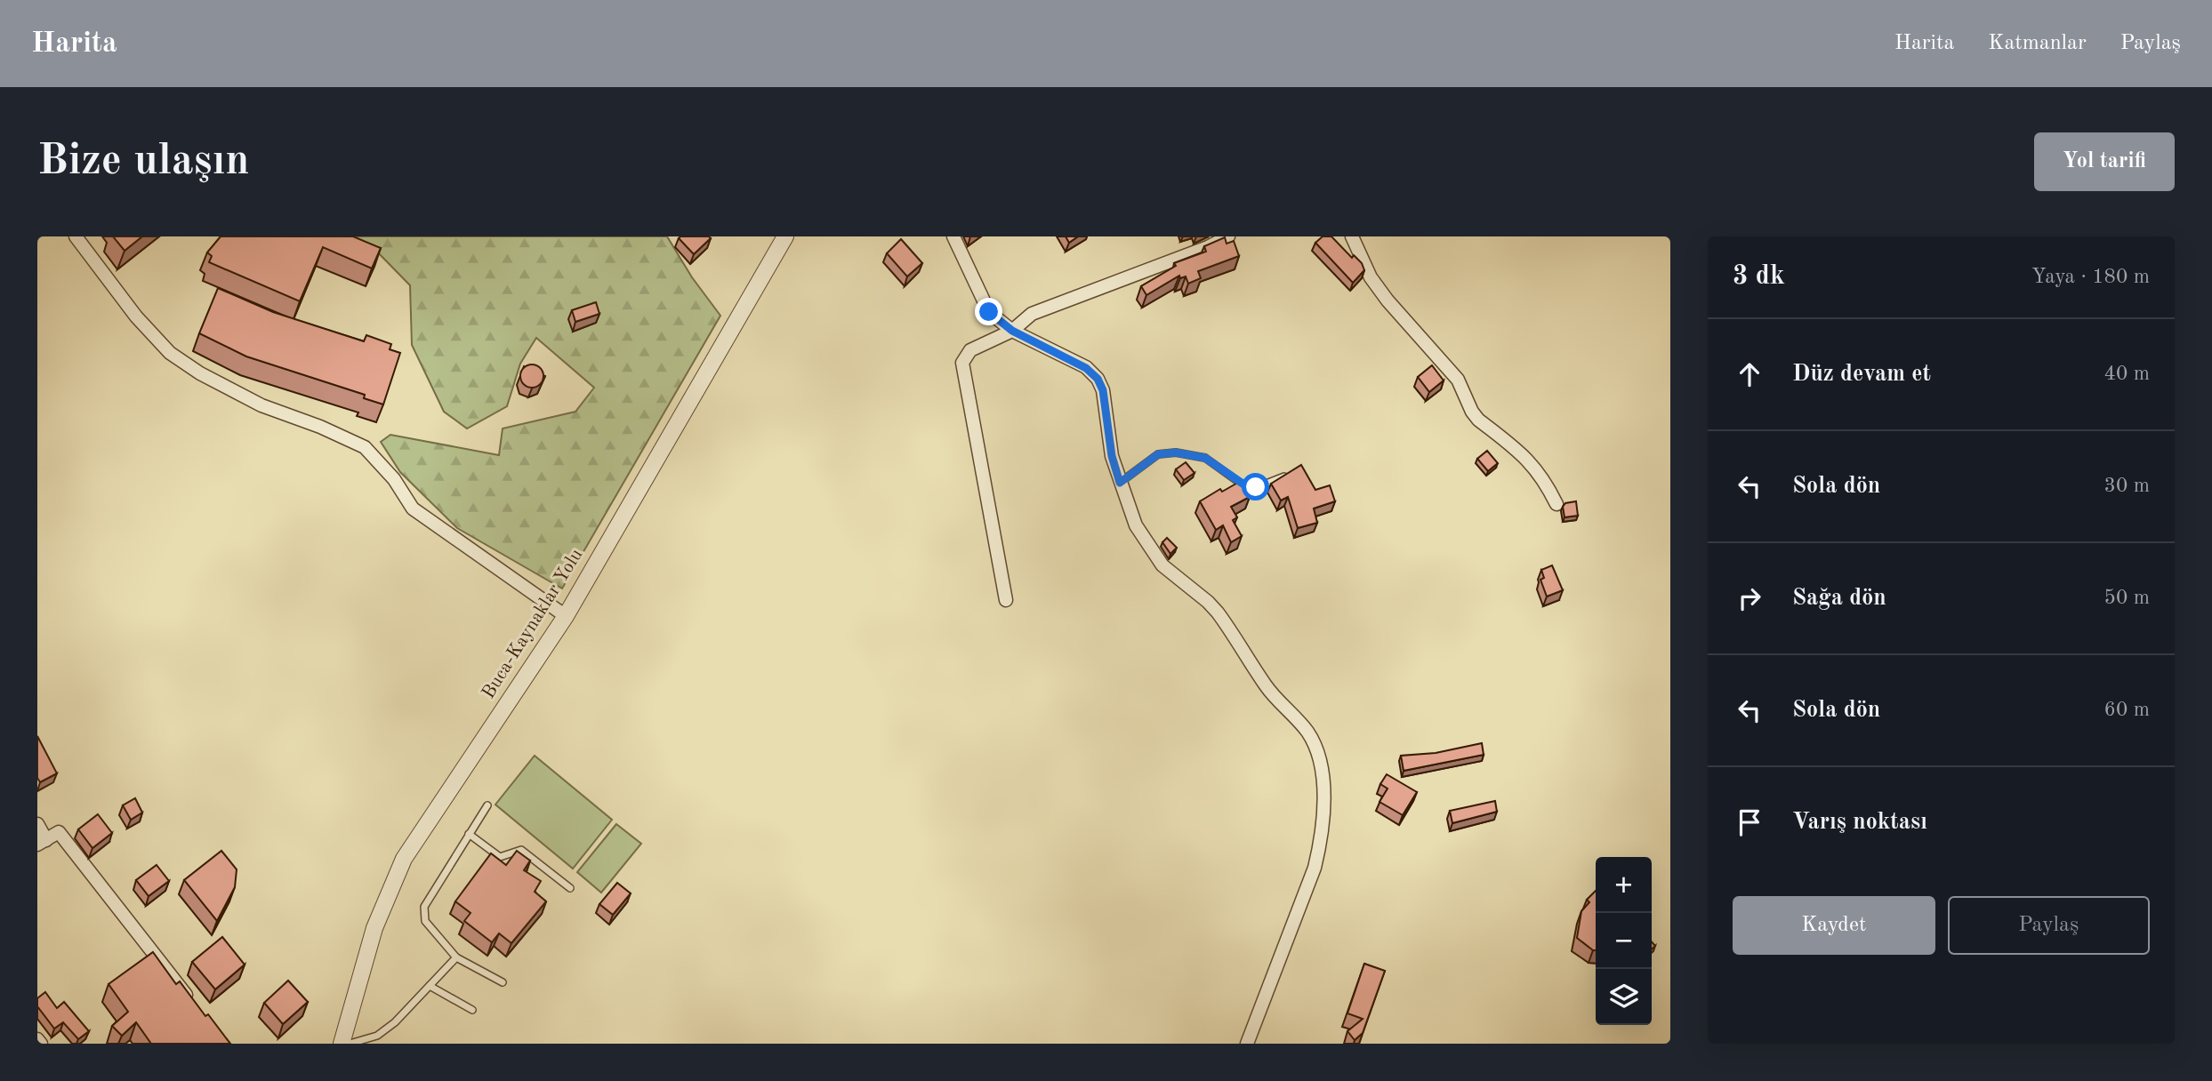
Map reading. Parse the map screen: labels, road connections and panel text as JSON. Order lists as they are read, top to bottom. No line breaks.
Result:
{"streets":{"street":["Buca-Kaynaklar Yolu"]},"page":{"header":"Harita","nav":["Harita","Katmanlar","Paylaş"],"buttons":["Yol tarifi",["Kaydet","Paylaş"]],"title":"Bize ulaşın","heading":["3 dk","Yaya · 180 m"],"list":[["Düz devam et","40 m"],["Sola dön","30 m"],["Sağa dön","50 m"],["Sola dön","60 m"],"Varış noktası"],"map_buttons":["+","−"]}}
